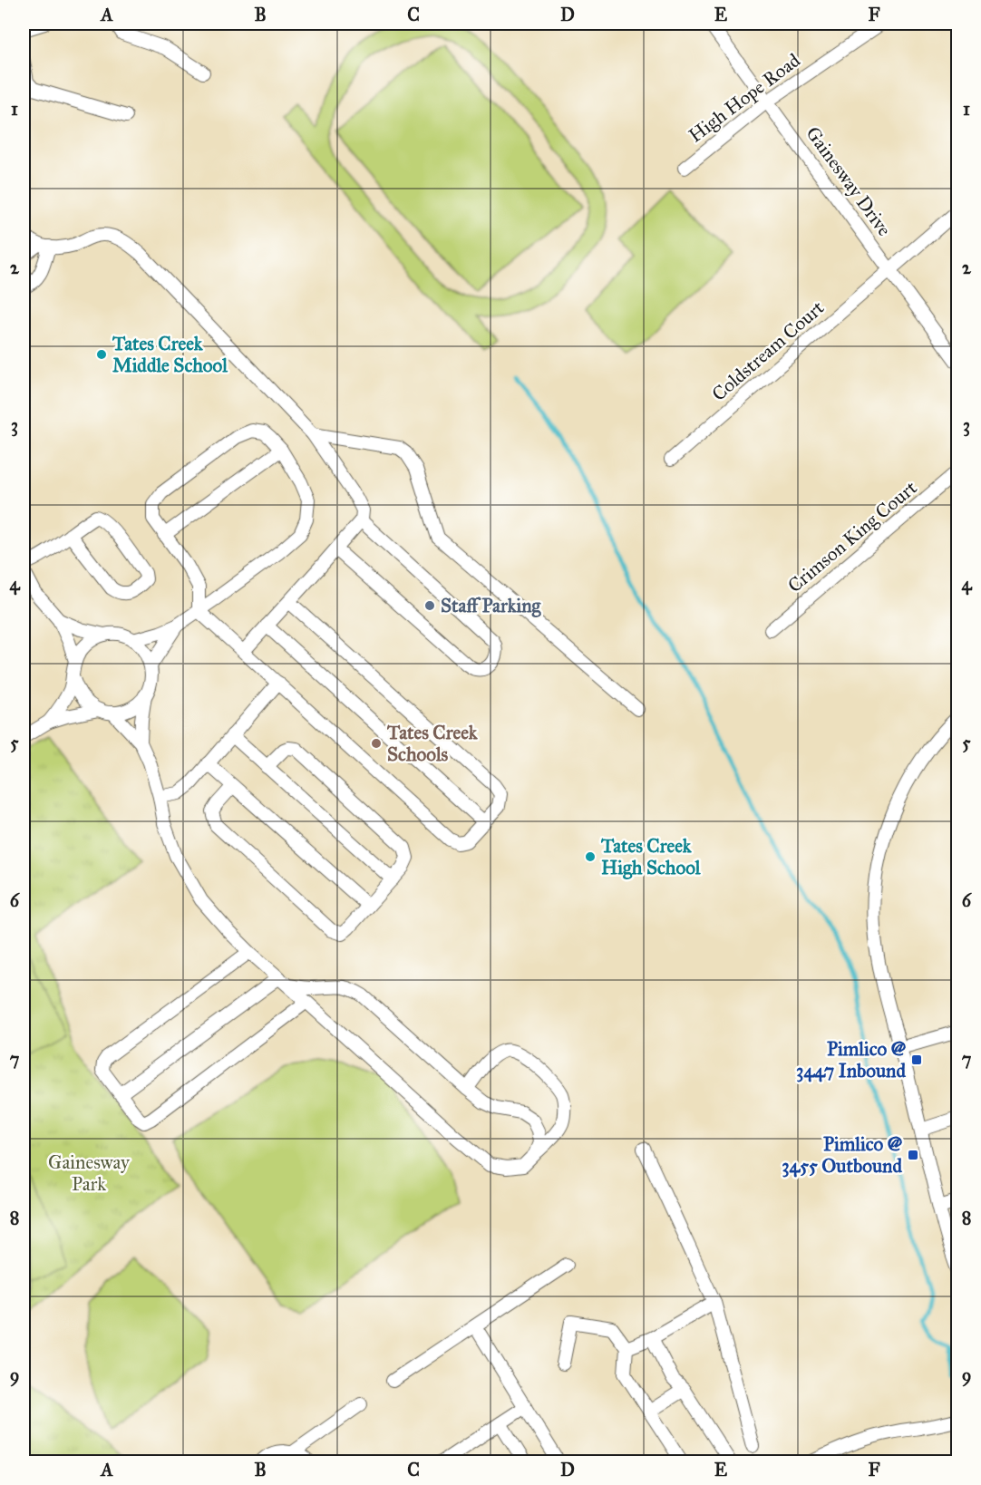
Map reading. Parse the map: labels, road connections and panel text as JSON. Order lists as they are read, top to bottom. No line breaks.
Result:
{"streets":{"street":["High Hope Road","Gainesway Drive","Coldstream Court","Crimson King Court"]},"crossings":[["High Hope Road","Gainesway Drive"],["Gainesway Drive","Coldstream Court"]],"parks":["Gainesway Park"],"places":{"other":["Tates Creek Middle School","Staff Parking","Tates Creek Schools","Tates Creek High School"],"transit":["Pimlico @ 3447 Inbound","Pimlico @ 3455 Outbound"]},"grid":{"columns":["A","B","C","D","E","F"],"rows":["1","2","3","4","5","6","7","8","9"]}}
